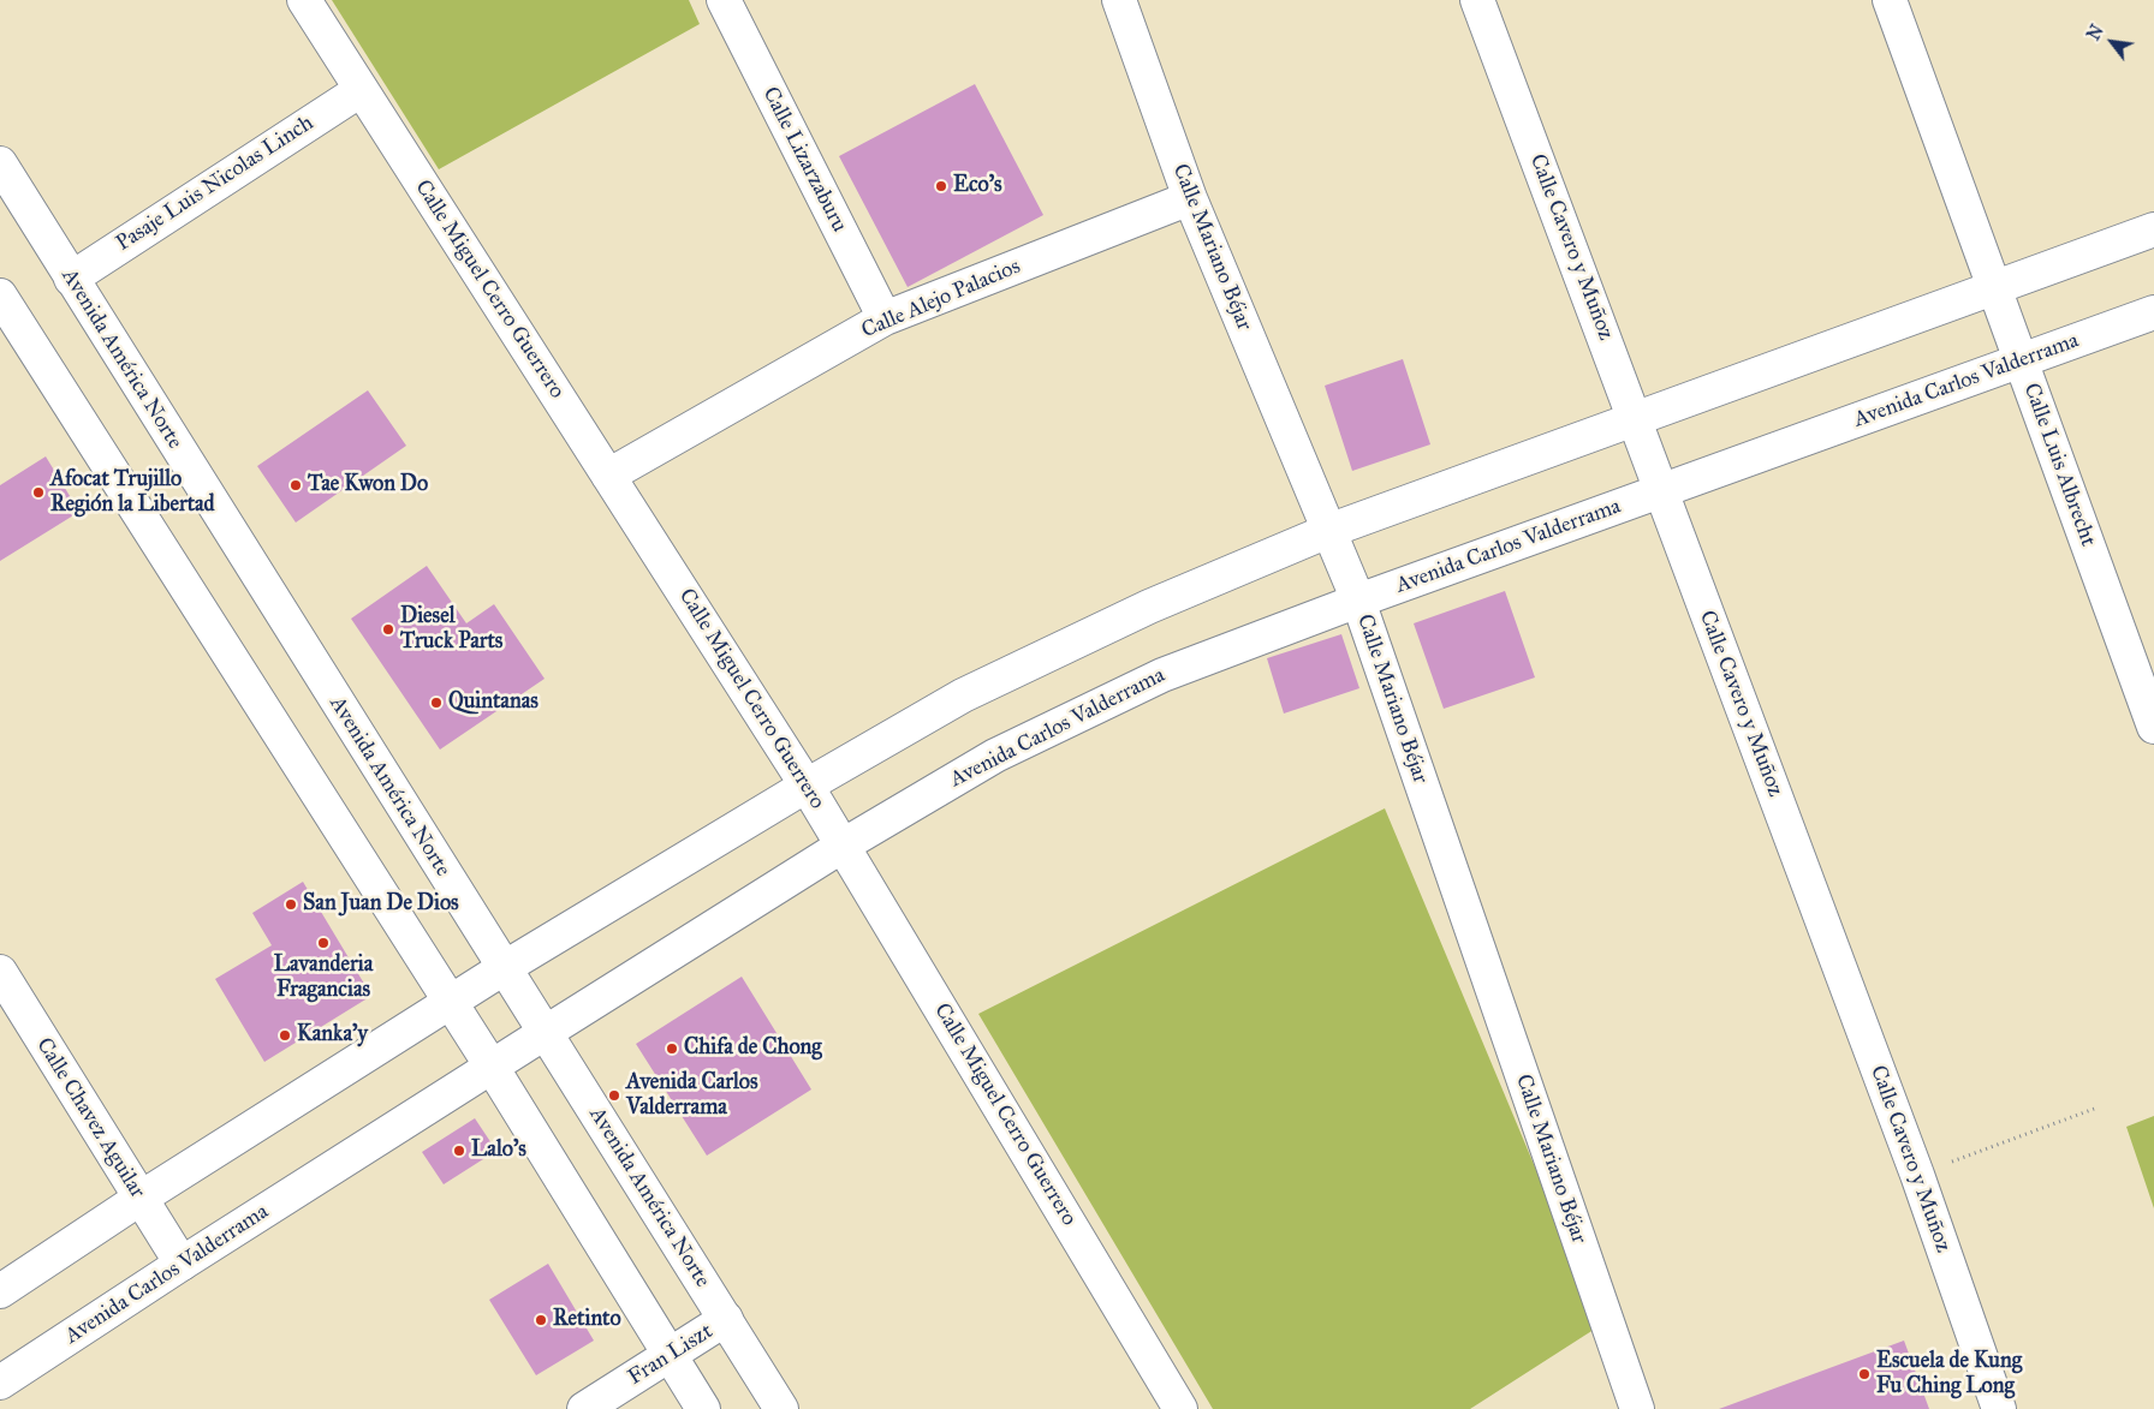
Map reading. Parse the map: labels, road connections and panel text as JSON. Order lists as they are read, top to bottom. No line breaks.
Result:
{"streets":{"street":["Calle Lizarzaburu","Pasaje Luis Nicolas Linch","Calle Mariano Béjar","Calle Cavero y Muñoz","Calle Miguel Cerro Guerrero","Calle Alejo Palacios","Avenida América Norte","Avenida Carlos Valderrama","Calle Luis Albrecht","Calle Chavez Aguilar","Fran Liszt"]},"crossings":[["Calle Lizarzaburu","Calle Alejo Palacios"],["Pasaje Luis Nicolas Linch","Calle Miguel Cerro Guerrero"],["Pasaje Luis Nicolas Linch","Avenida América Norte"],["Calle Mariano Béjar","Calle Alejo Palacios"],["Calle Mariano Béjar","Avenida Carlos Valderrama"],["Calle Cavero y Muñoz","Avenida Carlos Valderrama"],["Calle Miguel Cerro Guerrero","Calle Alejo Palacios"],["Calle Miguel Cerro Guerrero","Avenida Carlos Valderrama"],["Avenida América Norte","Avenida Carlos Valderrama"],["Avenida América Norte","Fran Liszt"],["Avenida Carlos Valderrama","Calle Luis Albrecht"],["Avenida Carlos Valderrama","Calle Chavez Aguilar"]],"places":["Eco's","Tae Kwon Do","Afocat Trujillo Región la Libertad","Diesel Truck Parts","Quintanas","San Juan De Dios","Lavanderia Fragancias","Kanka'y","Chifa de Chong","Avenida Carlos Valderrama","Lalo's","Retinto","Escuela de Kung Fu Ching Long"],"north":"top left"}
